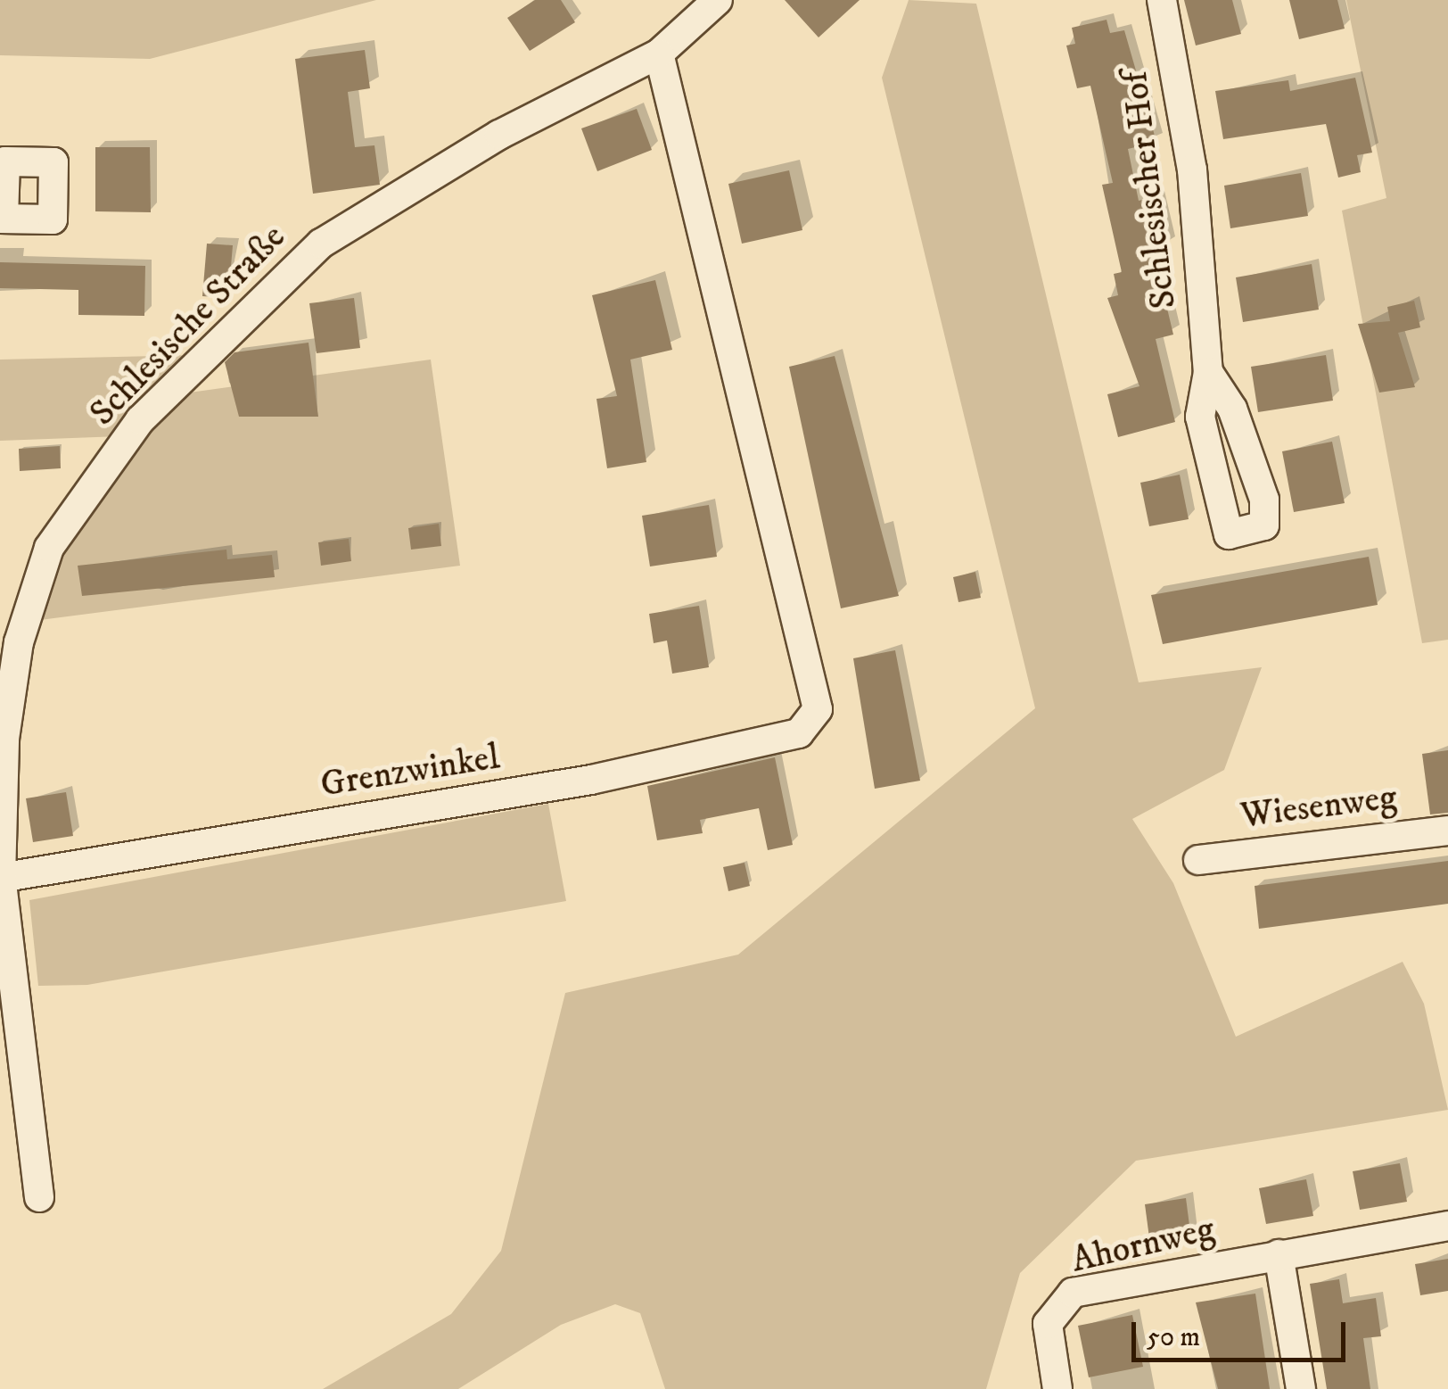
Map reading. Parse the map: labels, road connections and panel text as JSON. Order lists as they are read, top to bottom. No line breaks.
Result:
{"streets":{"street":["Schlesischer Hof","Schlesische Straße","Grenzwinkel","Wiesenweg","Ahornweg"]},"crossings":[["Schlesische Straße","Grenzwinkel"]],"scale_bar":"50 m"}
